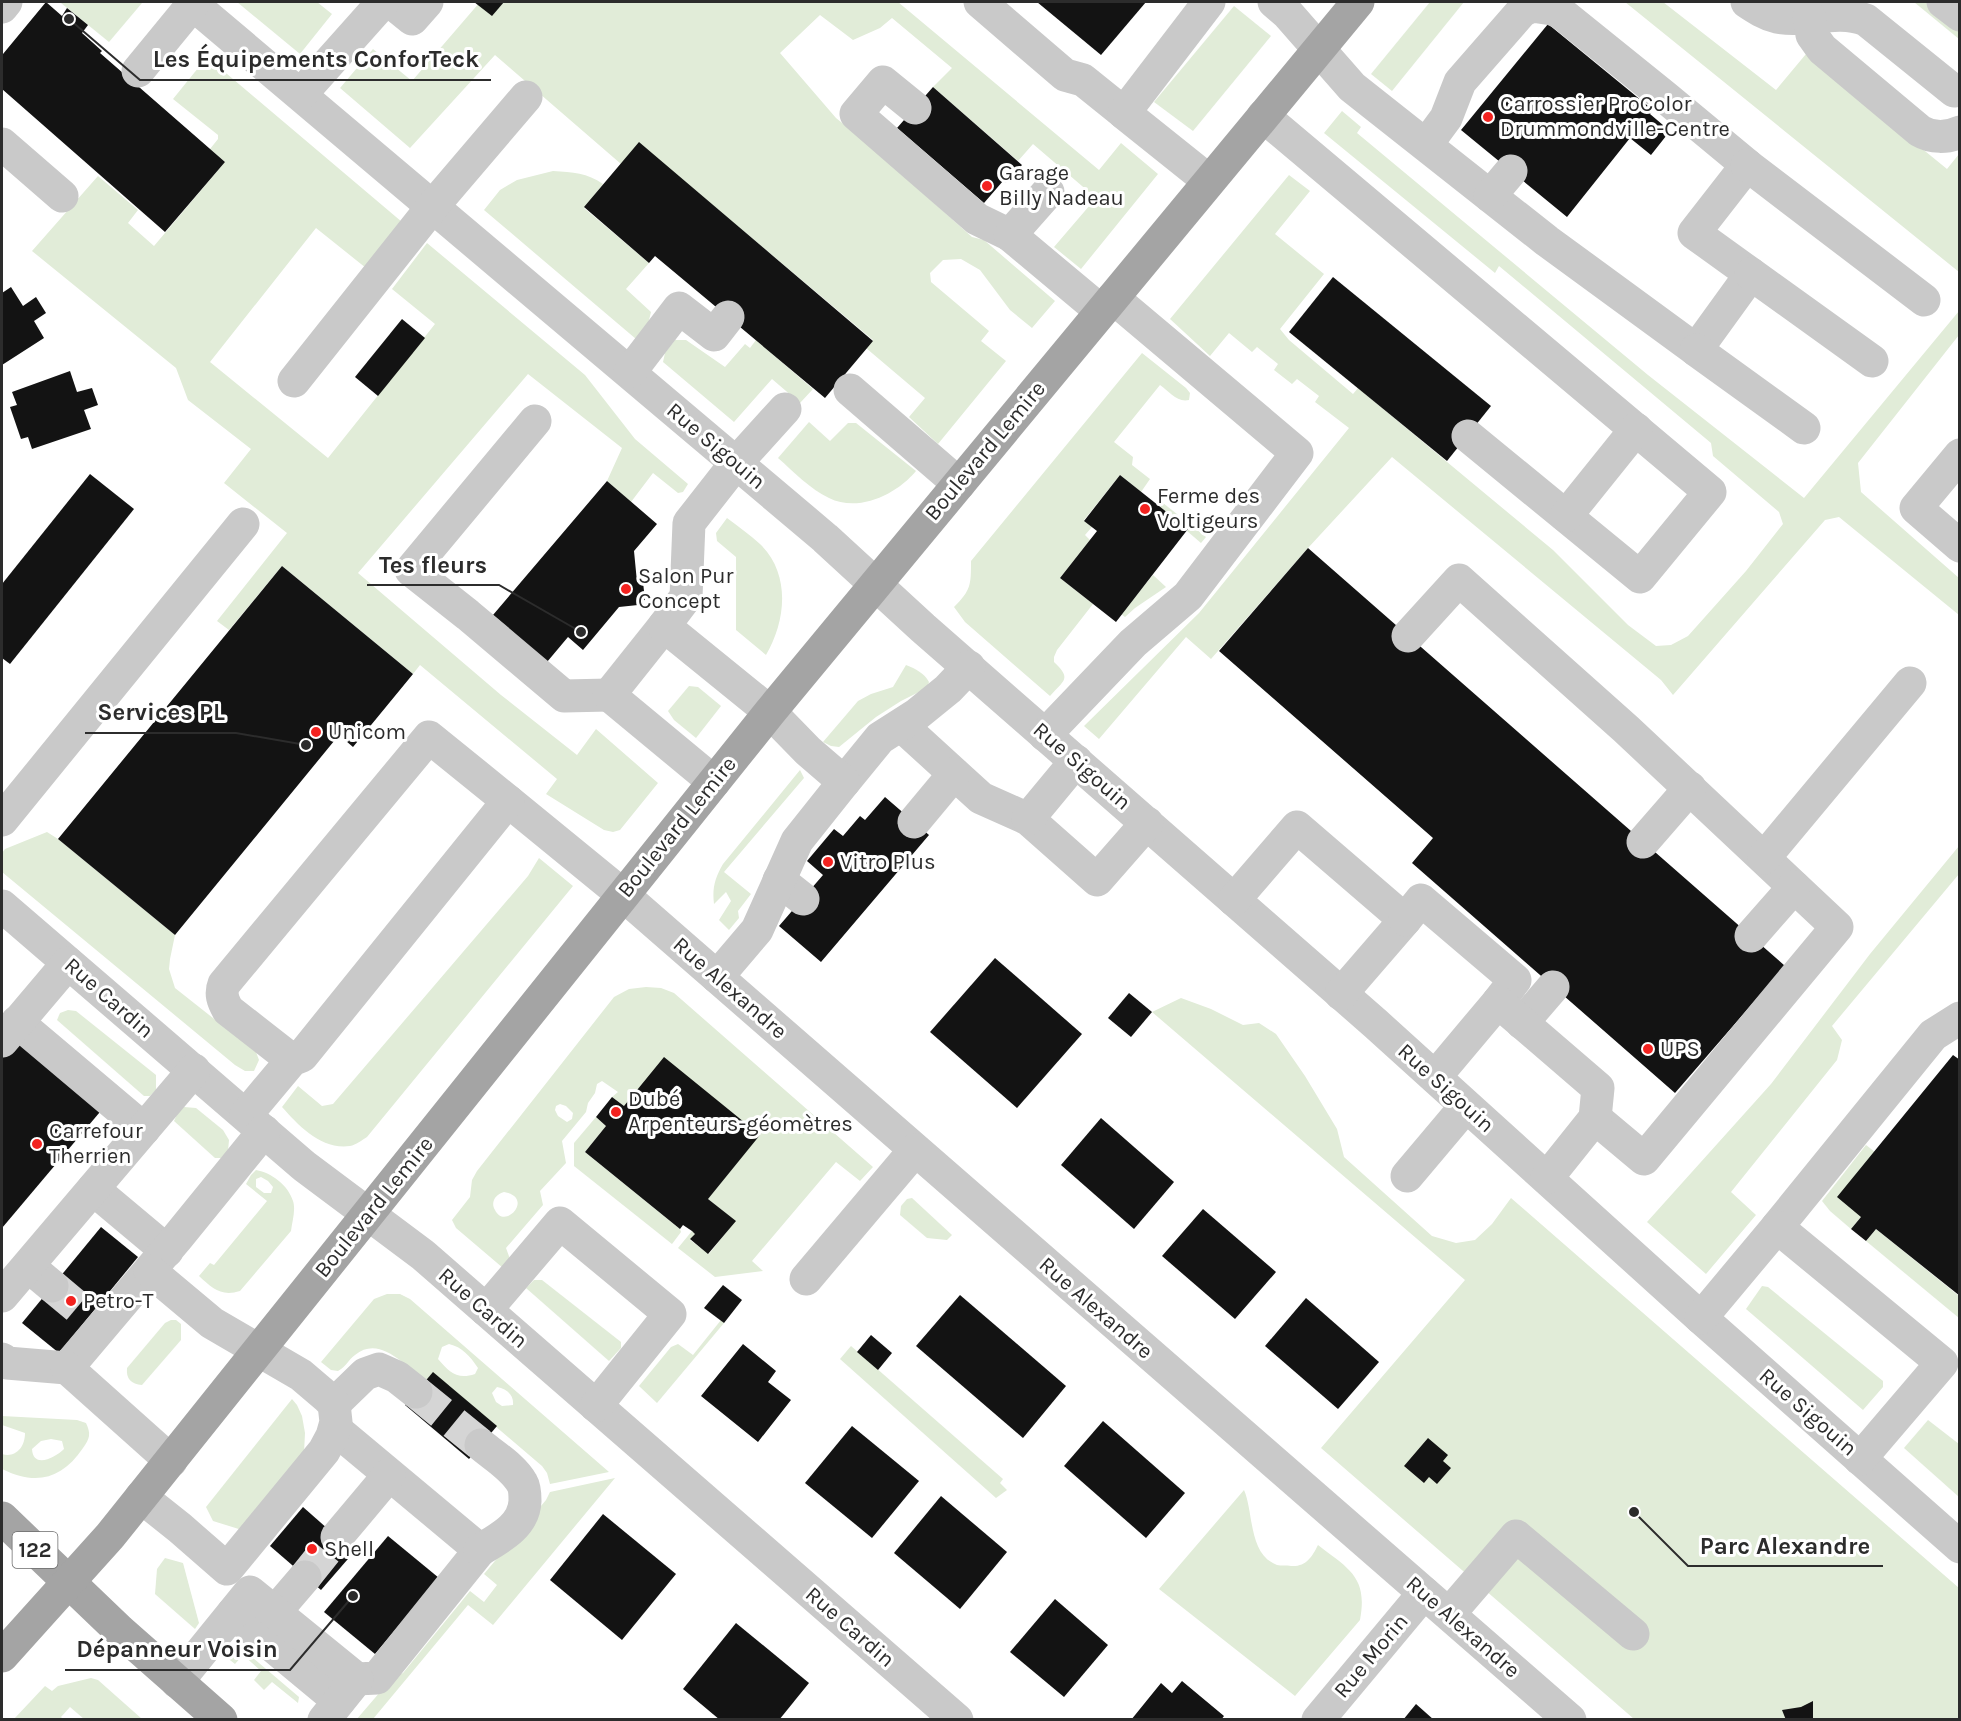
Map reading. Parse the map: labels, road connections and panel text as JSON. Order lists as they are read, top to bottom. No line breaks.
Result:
{"streets":{"main road":["Boulevard Lemire","122"],"street":["Rue Sigouin","Rue Alexandre","Rue Cardin","Rue Morin"]},"crossings":[["Rue Sigouin","Boulevard Lemire"],["Boulevard Lemire","Rue Alexandre"],["Boulevard Lemire","Rue Cardin"],["Boulevard Lemire","122"],["Rue Alexandre","Rue Morin"]],"places":["Les Équipements ConforTeck","Carrossier ProColor Drummondville-Centre","Garage Billy Nadeau","Ferme des Voltigeurs","Salon Pur Concept","Tes fleurs","Unicom","Services PL","Vitro Plus","UPS","Dubé Arpenteurs-géomètres","Carrefour Therrien","Petro-T","Parc Alexandre","Shell","Dépanneur Voisin"]}
